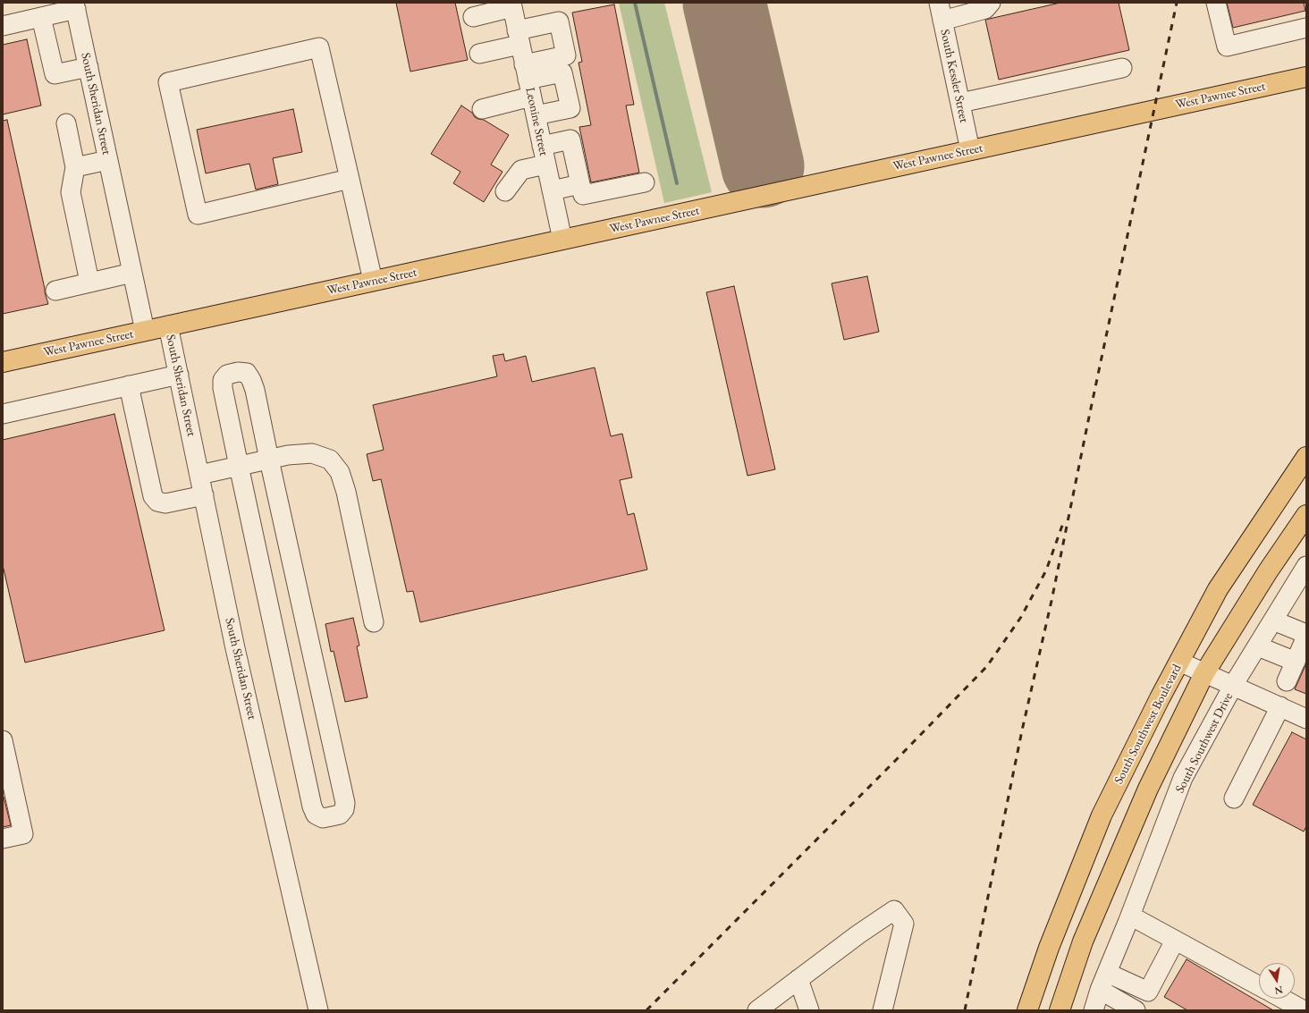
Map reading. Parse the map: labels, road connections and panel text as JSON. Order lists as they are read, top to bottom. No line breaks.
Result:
{"streets":{"main road":["West Pawnee Street","South Southwest Boulevard"],"street":["South Kessler Street","South Sheridan Street","Leonine Street","South Southwest Drive"]},"crossings":[["South Kessler Street","West Pawnee Street"],["West Pawnee Street","South Sheridan Street"],["West Pawnee Street","Leonine Street"]],"north":"bottom"}
